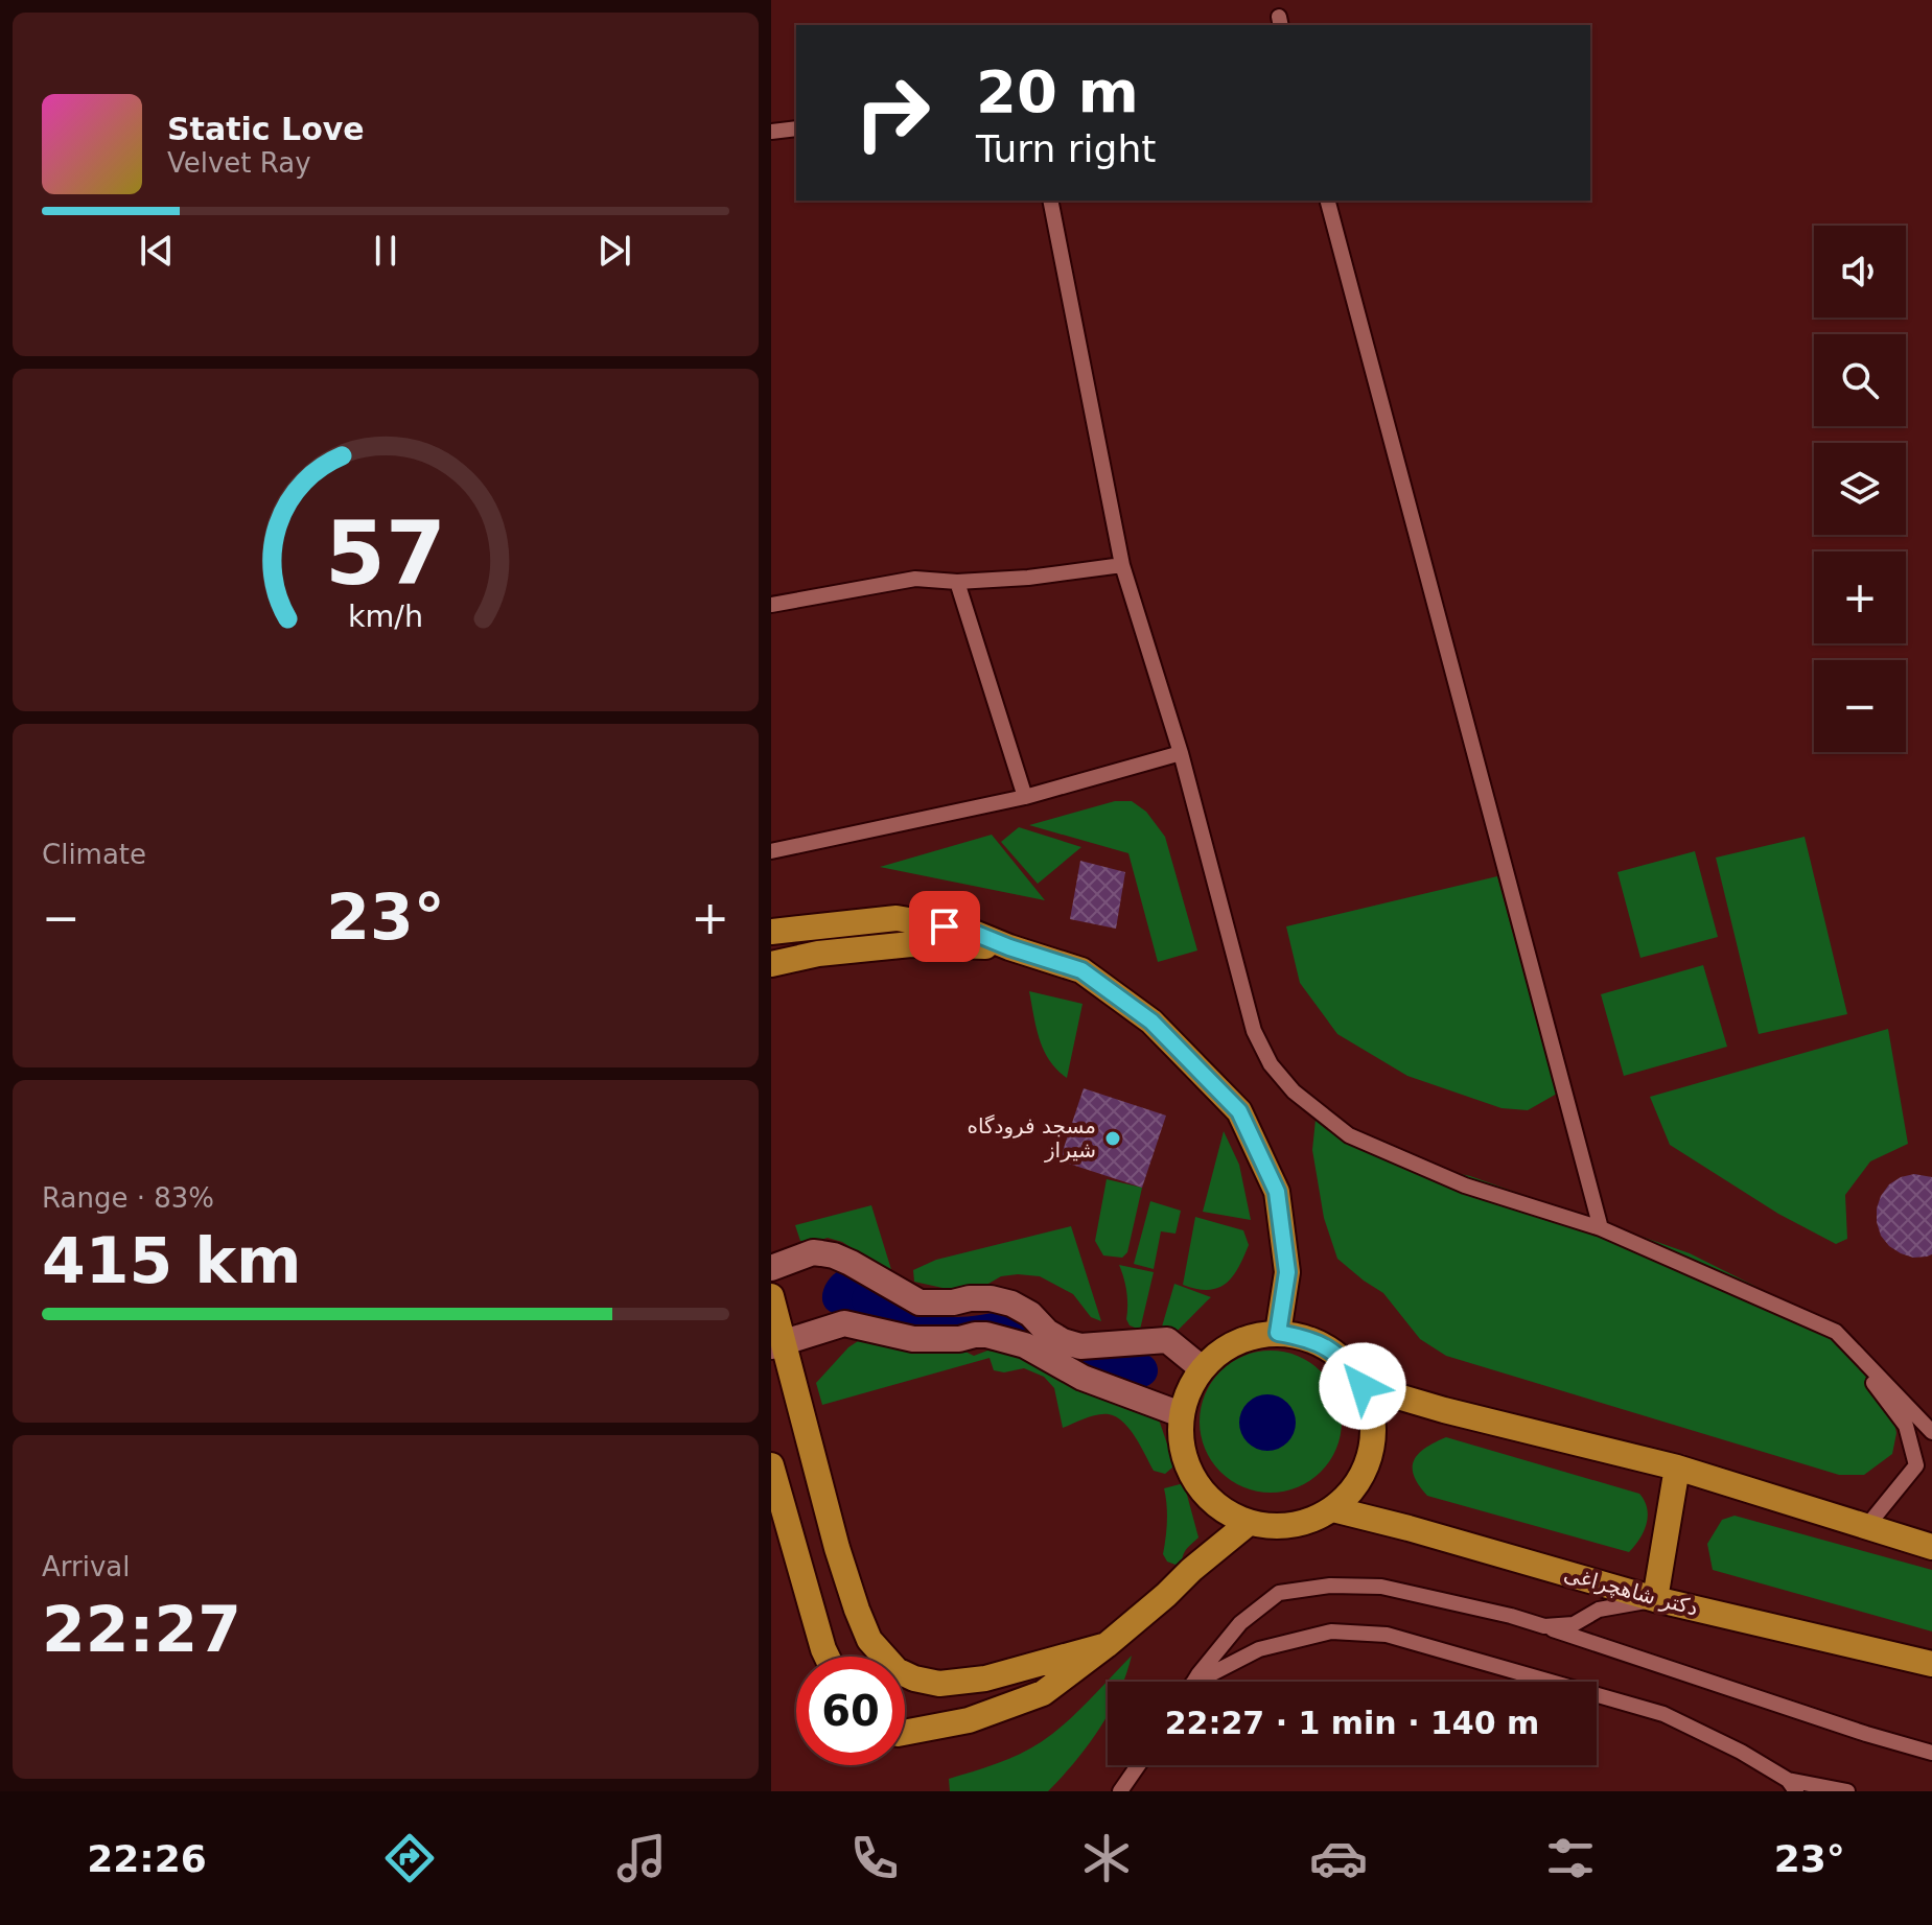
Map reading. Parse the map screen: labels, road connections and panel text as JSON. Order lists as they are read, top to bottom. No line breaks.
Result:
{"streets":{"main road":["دکتر شاهچراغی"]},"places":["مسجد فرودگاه شیراز"],"page":{"turn":["20 m","Turn right"],"song":["Static Love","Velvet Ray"],"map_buttons":["+","−"],"tile":["Climate",["Range · 83%","415 km"],["Arrival","22:27"]],"heat":["−","23°","+"],"limit":"60","trip":"22:27 · 1 min · 140 m","tabs":["22:26","23°"],"gauge":["57","km/h"]}}
